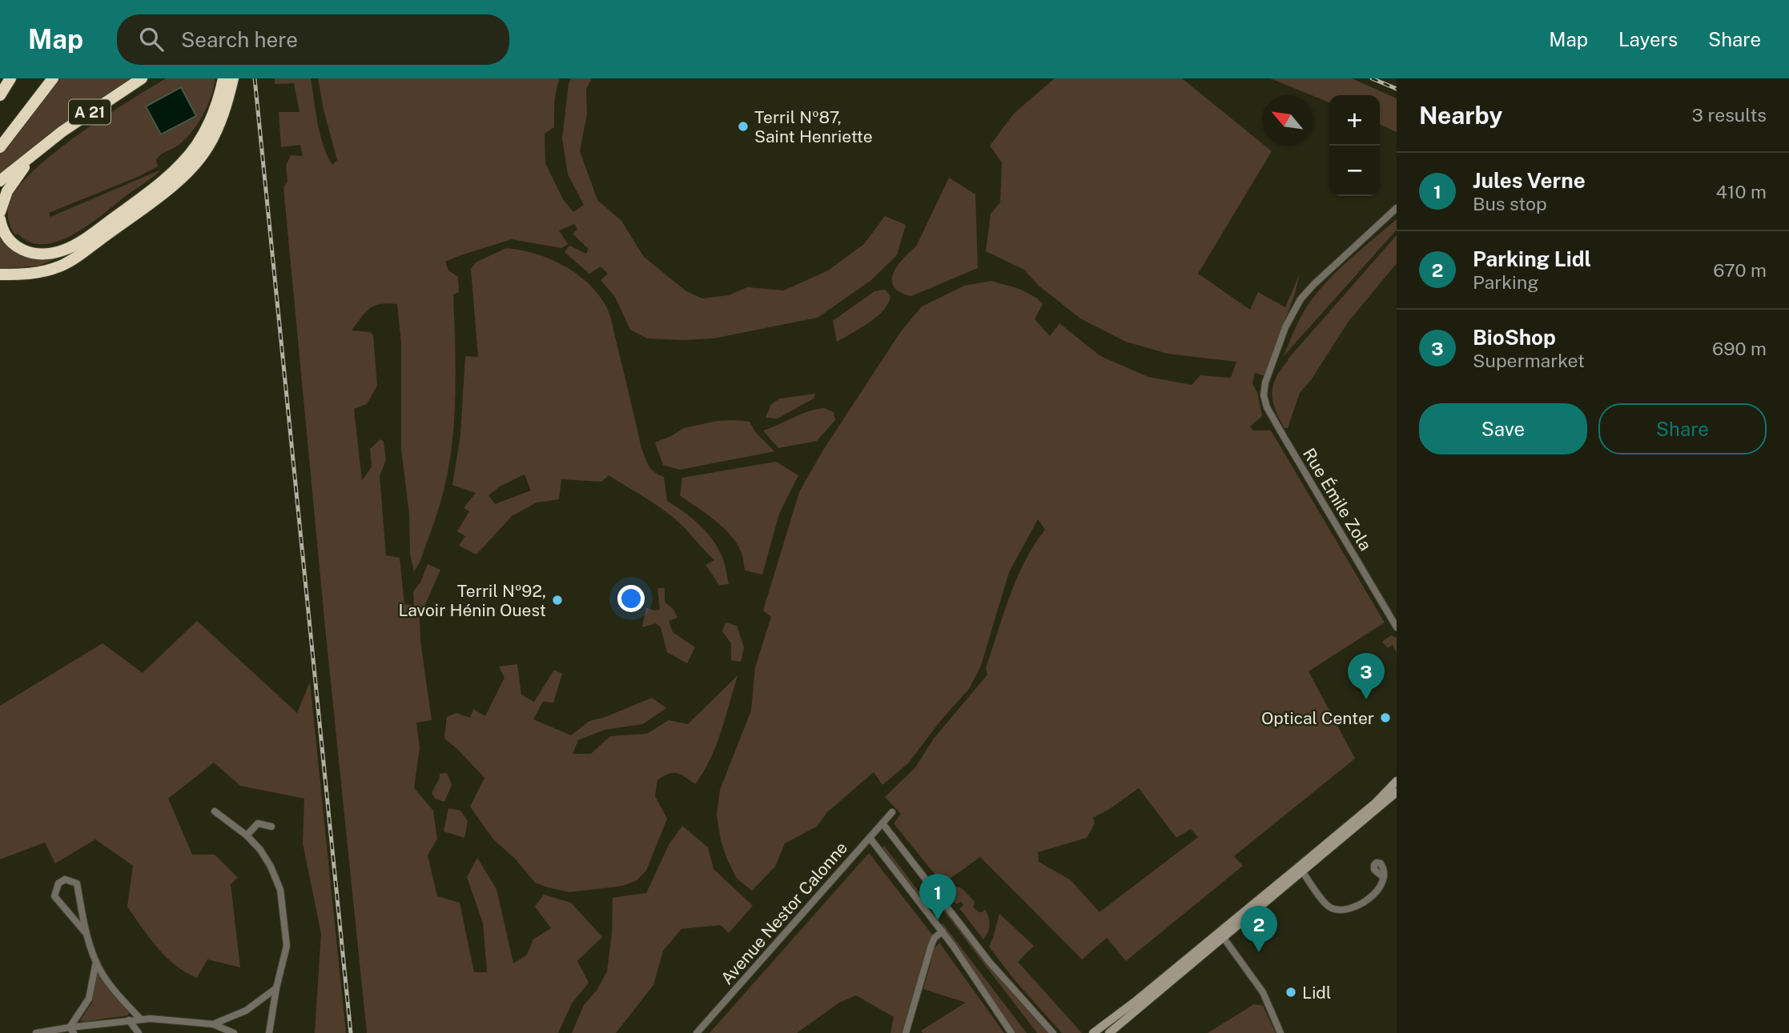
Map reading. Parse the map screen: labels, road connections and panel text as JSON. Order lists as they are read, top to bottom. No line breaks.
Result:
{"streets":{"highway":["A 21"],"street":["Rue Émile Zola","Avenue Nestor Calonne"]},"places":["Terril №87, Saint Henriette","Terril №92, Lavoir Hénin Ouest","Optical Center","Lidl"],"north":"top left","page":{"header":"Map","search":"Search here","nav":["Map","Layers","Share"],"heading":["Nearby","3 results"],"map_buttons":["+","−"],"list":[{"mark":"1","name":"Jules Verne","note":"Bus stop","value":"410 m"},{"mark":"2","name":"Parking Lidl","note":"Parking","value":"670 m"},{"mark":"3","name":"BioShop","note":"Supermarket","value":"690 m"}],"buttons":["Save","Share"],"pins":["3","1","2"]}}
